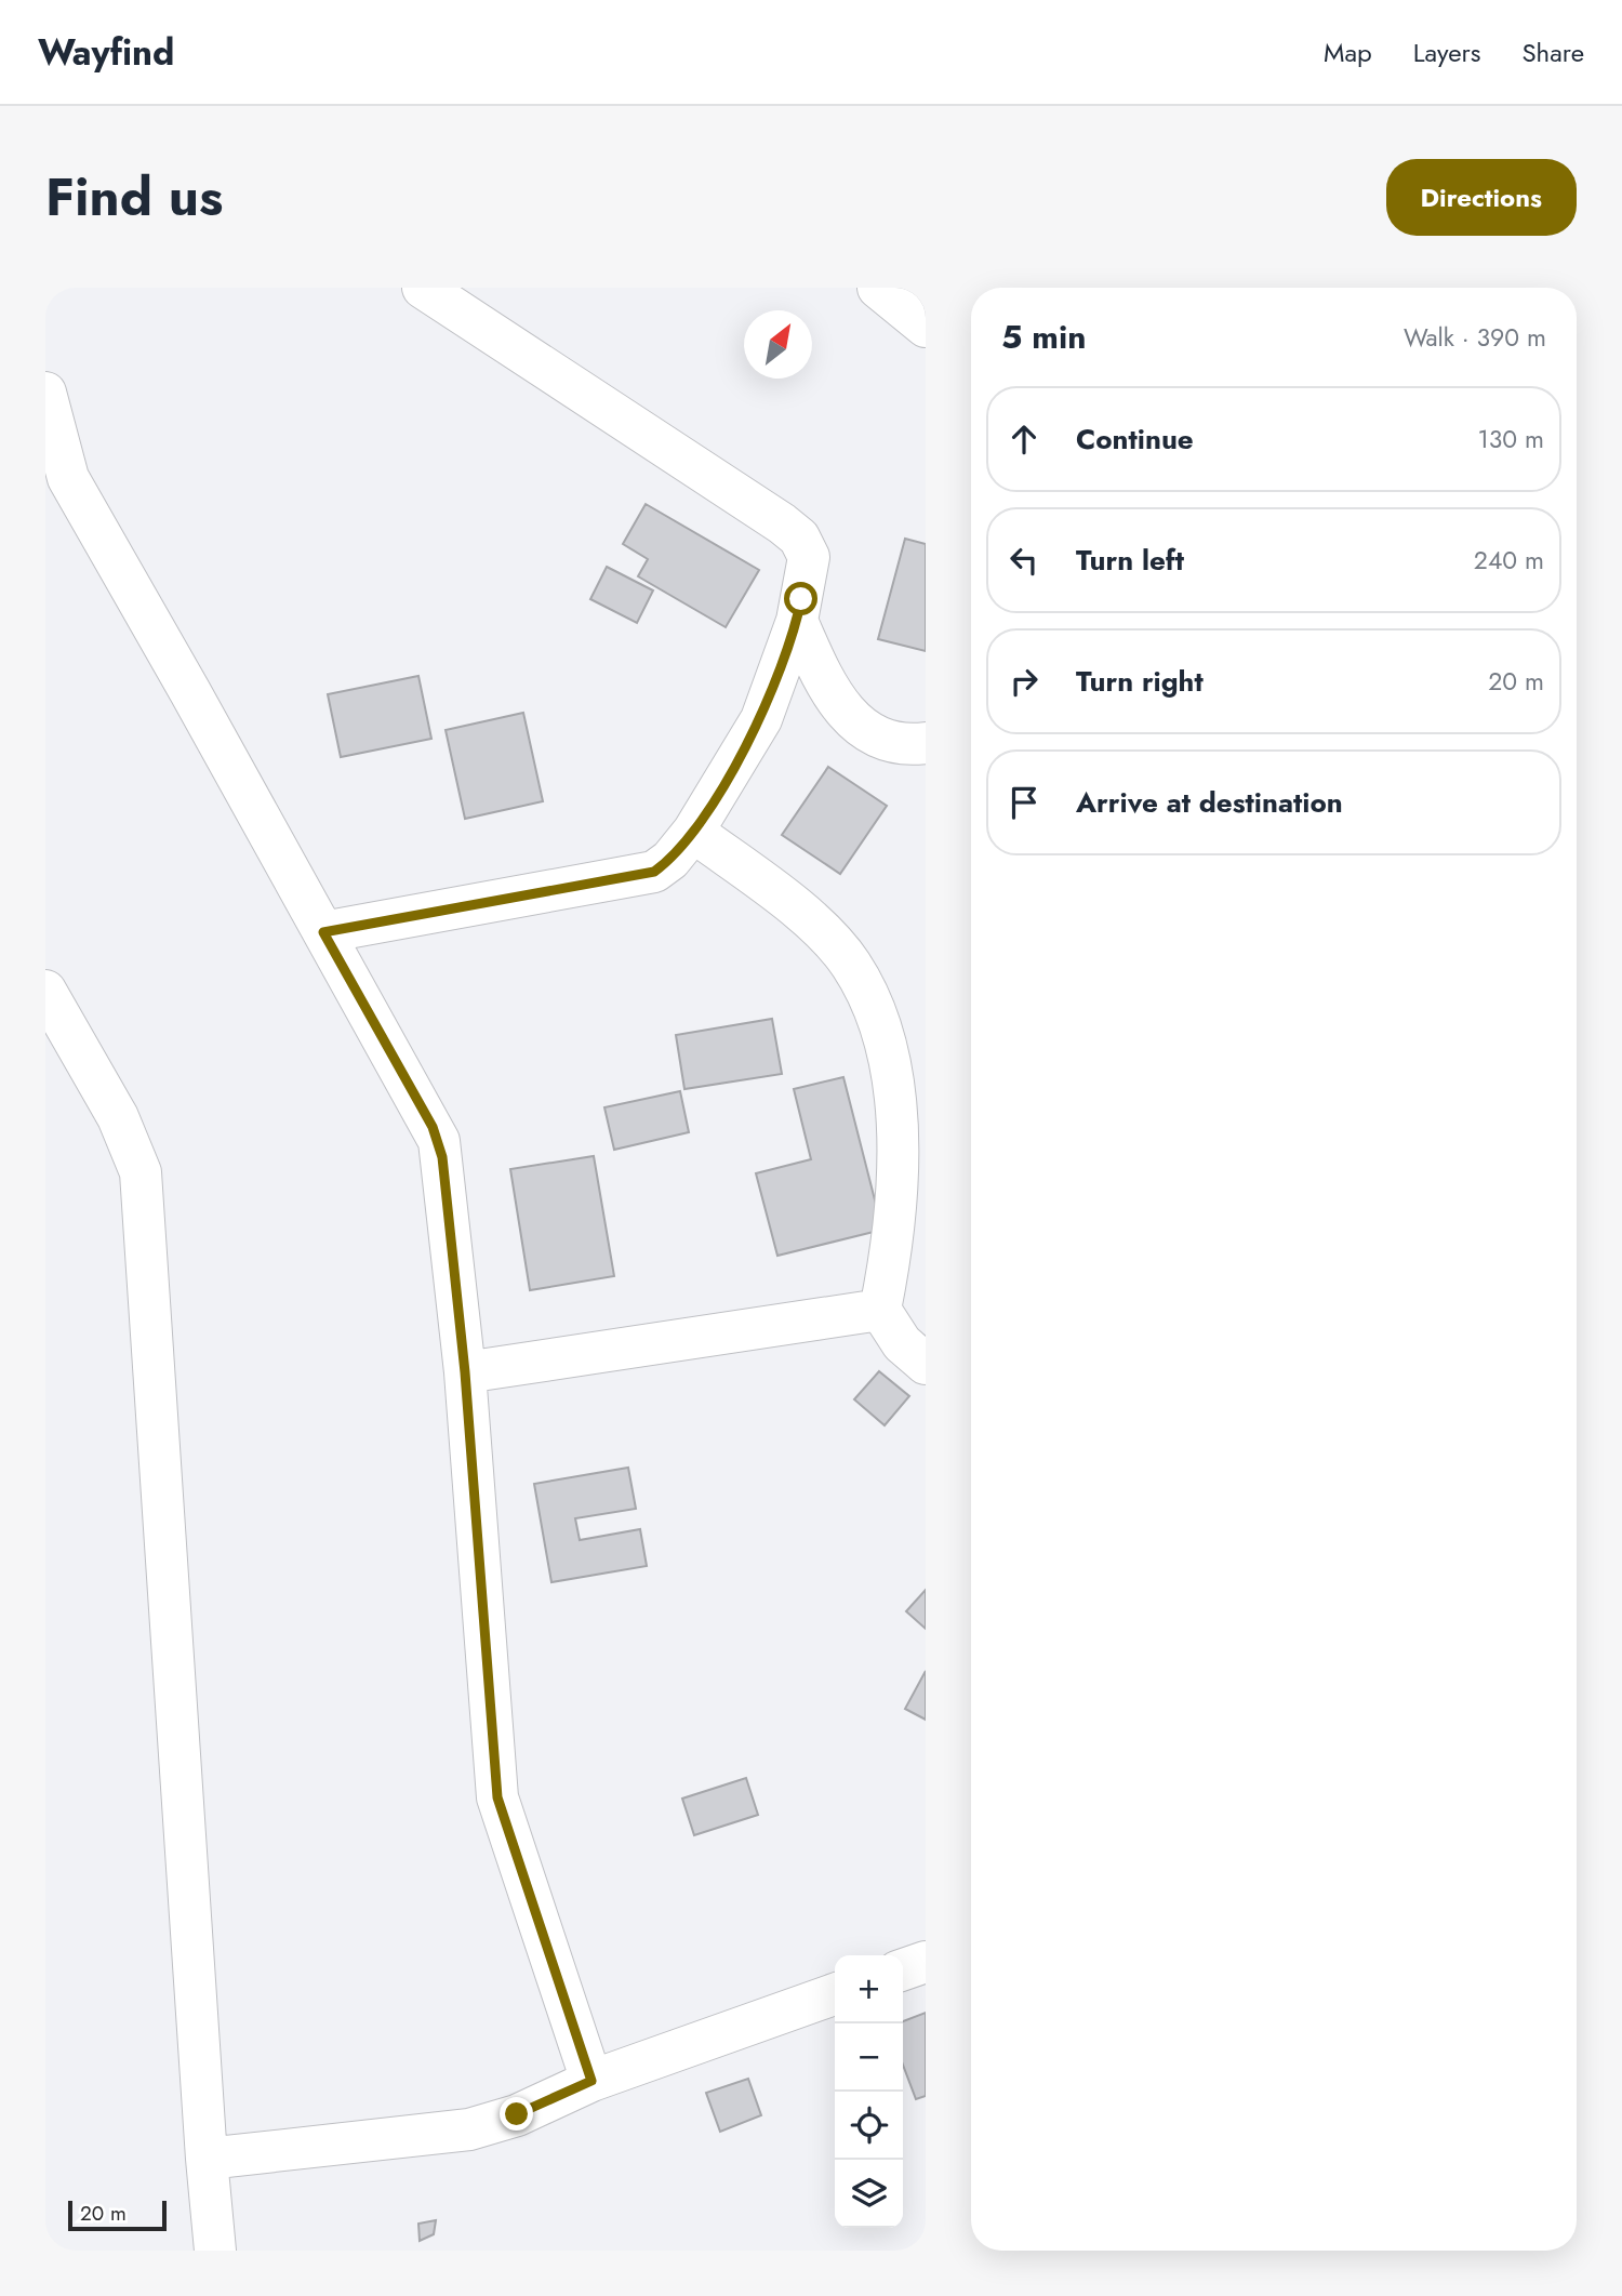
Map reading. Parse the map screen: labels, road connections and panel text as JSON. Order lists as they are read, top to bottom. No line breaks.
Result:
{"scale_bar":"20 m","north":"top right","page":{"header":"Wayfind","nav":["Map","Layers","Share"],"title":"Find us","buttons":"Directions","heading":["5 min","Walk · 390 m"],"list":[["Continue","130 m"],["Turn left","240 m"],["Turn right","20 m"],"Arrive at destination"],"map_buttons":["+","−"],"scale":"20 m"}}
